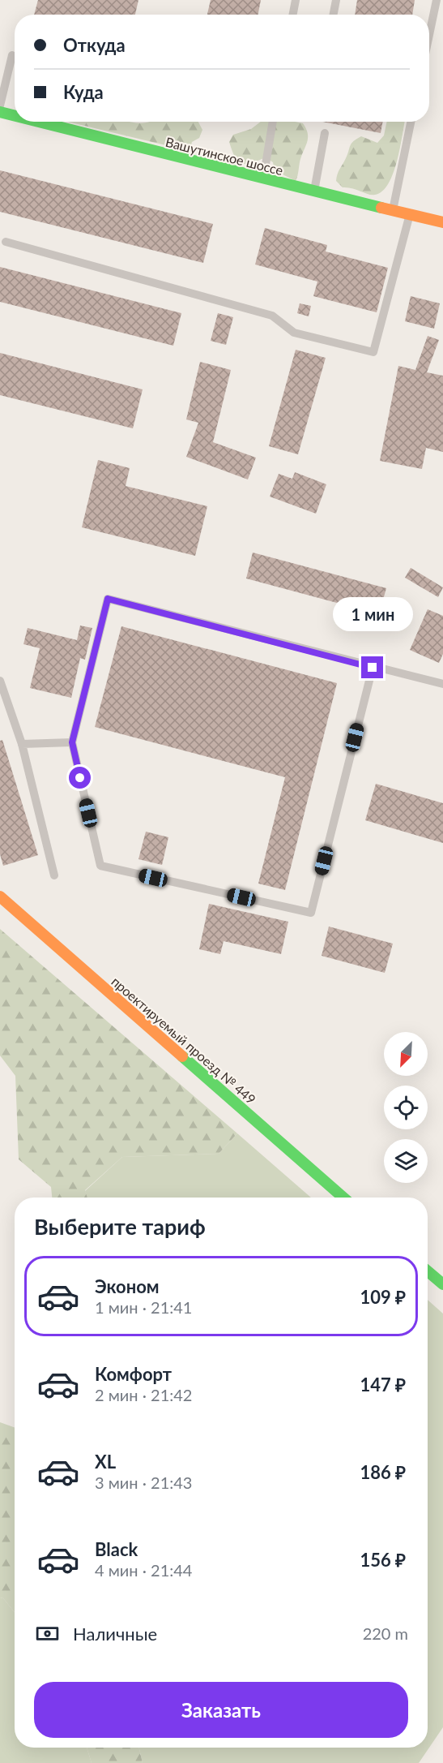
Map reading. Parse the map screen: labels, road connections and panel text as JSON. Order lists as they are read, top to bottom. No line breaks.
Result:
{"streets":{"street":["Вашутинское шоссе","проектируемый проезд № 449"]},"north":"bottom left","page":{"banner":["Откуда","Куда"],"bubble":"1 мин","heading":"Выберите тариф","list":[{"name":"Эконом","note":"1 мин · 21:41","value":"109 ₽"},{"name":"Комфорт","note":"2 мин · 21:42","value":"147 ₽"},{"name":"XL","note":"3 мин · 21:43","value":"186 ₽"},{"name":"Black","note":"4 мин · 21:44","value":"156 ₽"}],"pay":["Наличные","220 m"],"buttons":"Заказать"}}
